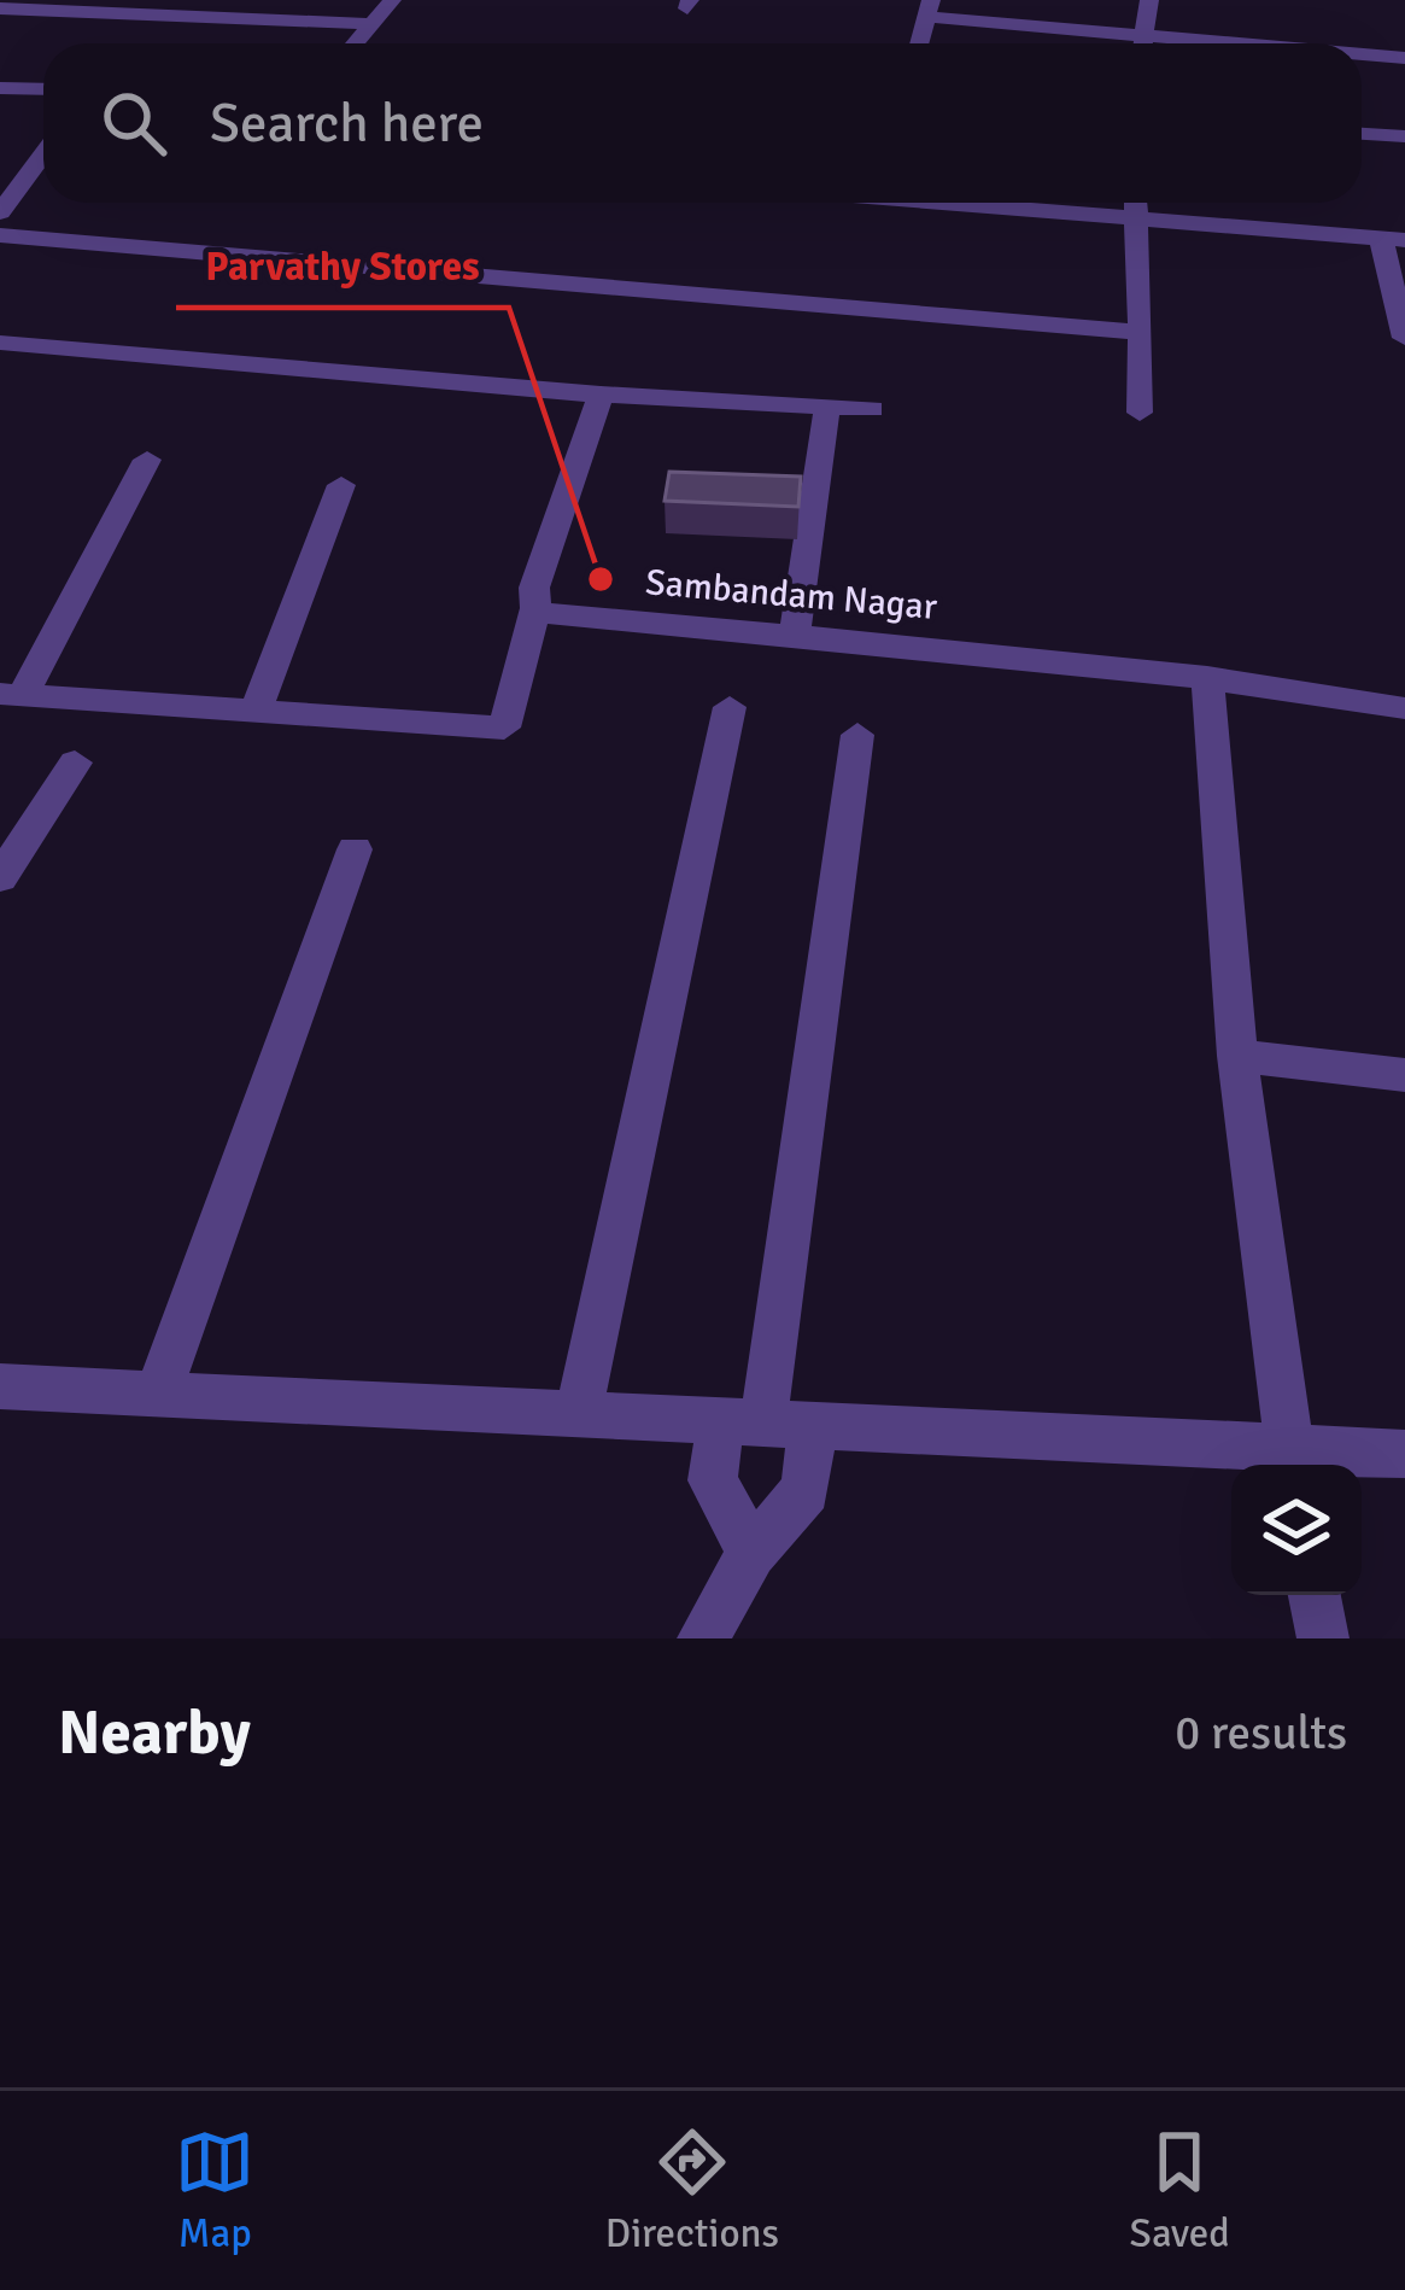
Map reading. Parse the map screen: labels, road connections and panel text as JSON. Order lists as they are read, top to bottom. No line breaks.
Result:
{"streets":{"street":["Sambandam Nagar"]},"places":["Parvathy Stores"],"page":{"search":"Search here","heading":["Nearby","0 results"],"nav":["Map","Directions","Saved"]}}
